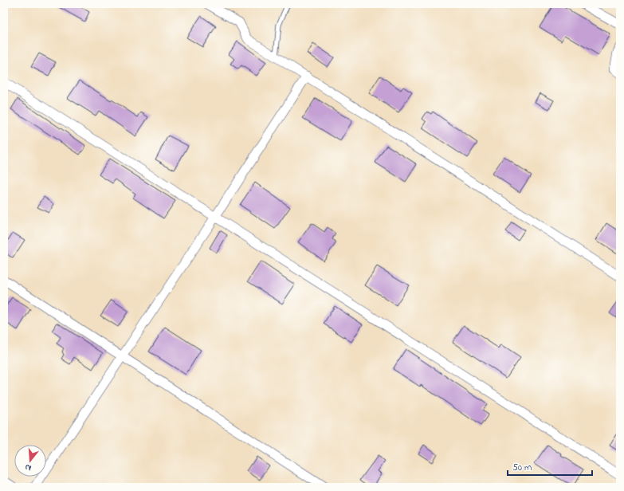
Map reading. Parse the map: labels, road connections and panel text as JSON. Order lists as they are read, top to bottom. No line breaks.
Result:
{"scale_bar":"50 m","north":"bottom"}
